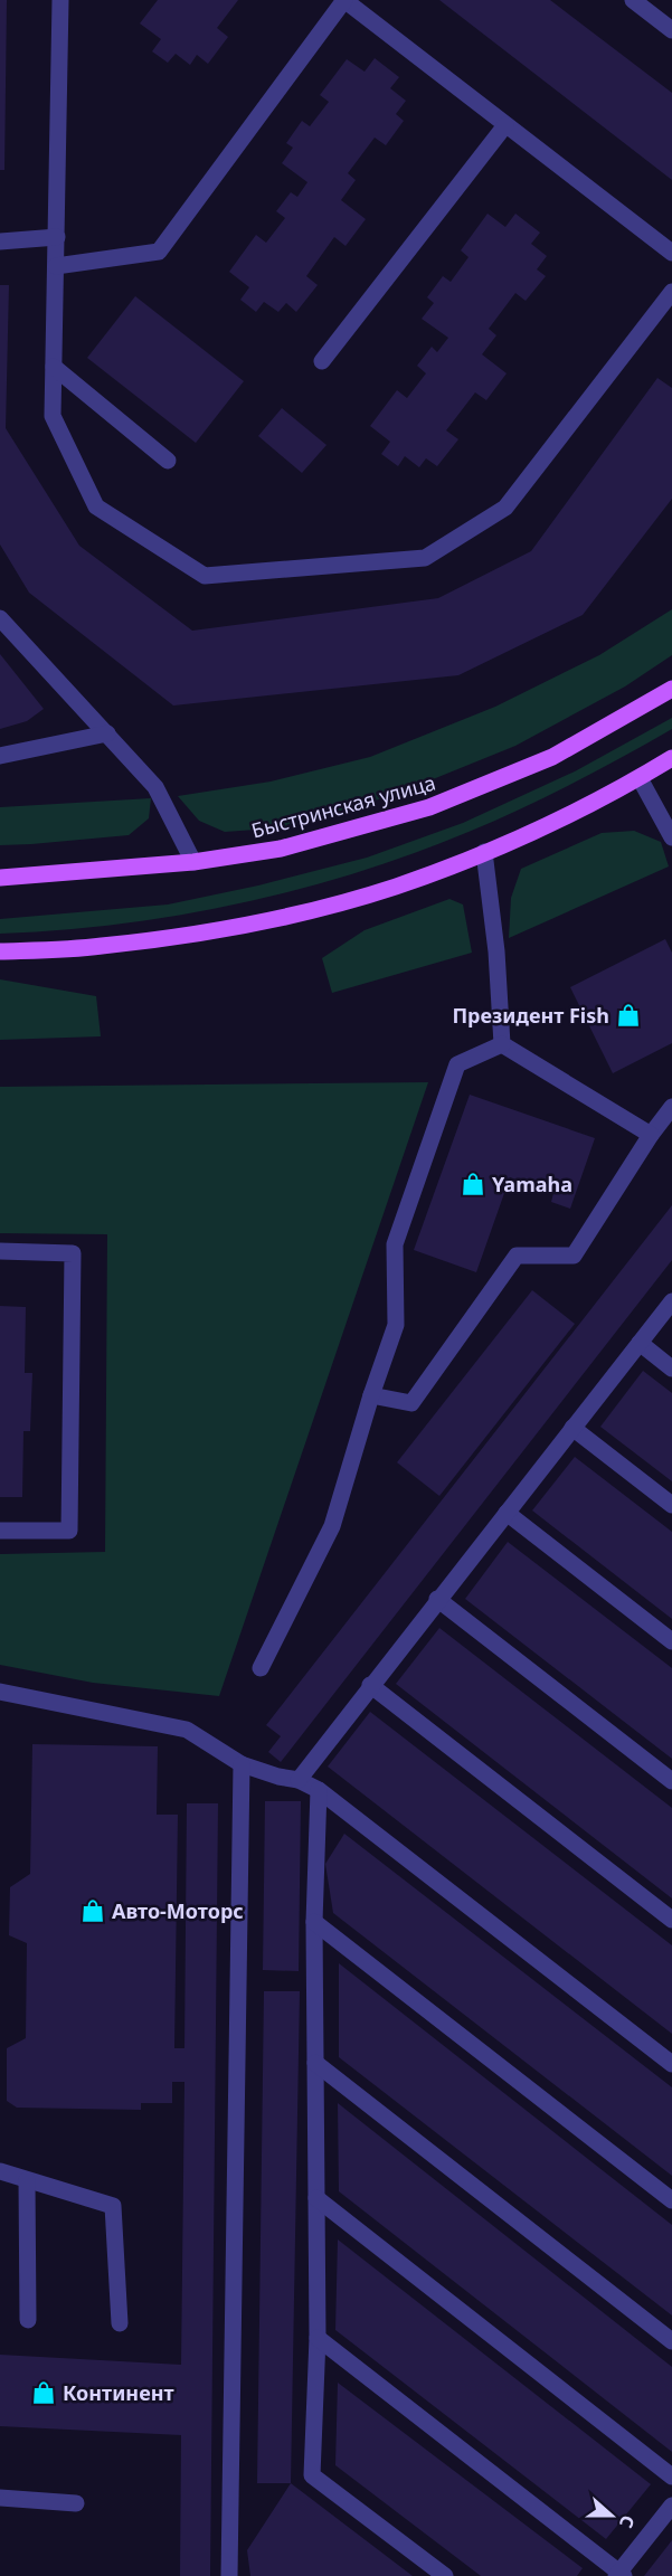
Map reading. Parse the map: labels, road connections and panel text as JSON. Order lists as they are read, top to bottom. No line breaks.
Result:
{"streets":{"main road":["Быстринская улица"]},"places":{"shop":["Президент Fish","Yamaha","Авто-Моторс","Континент"]},"north":"right"}
